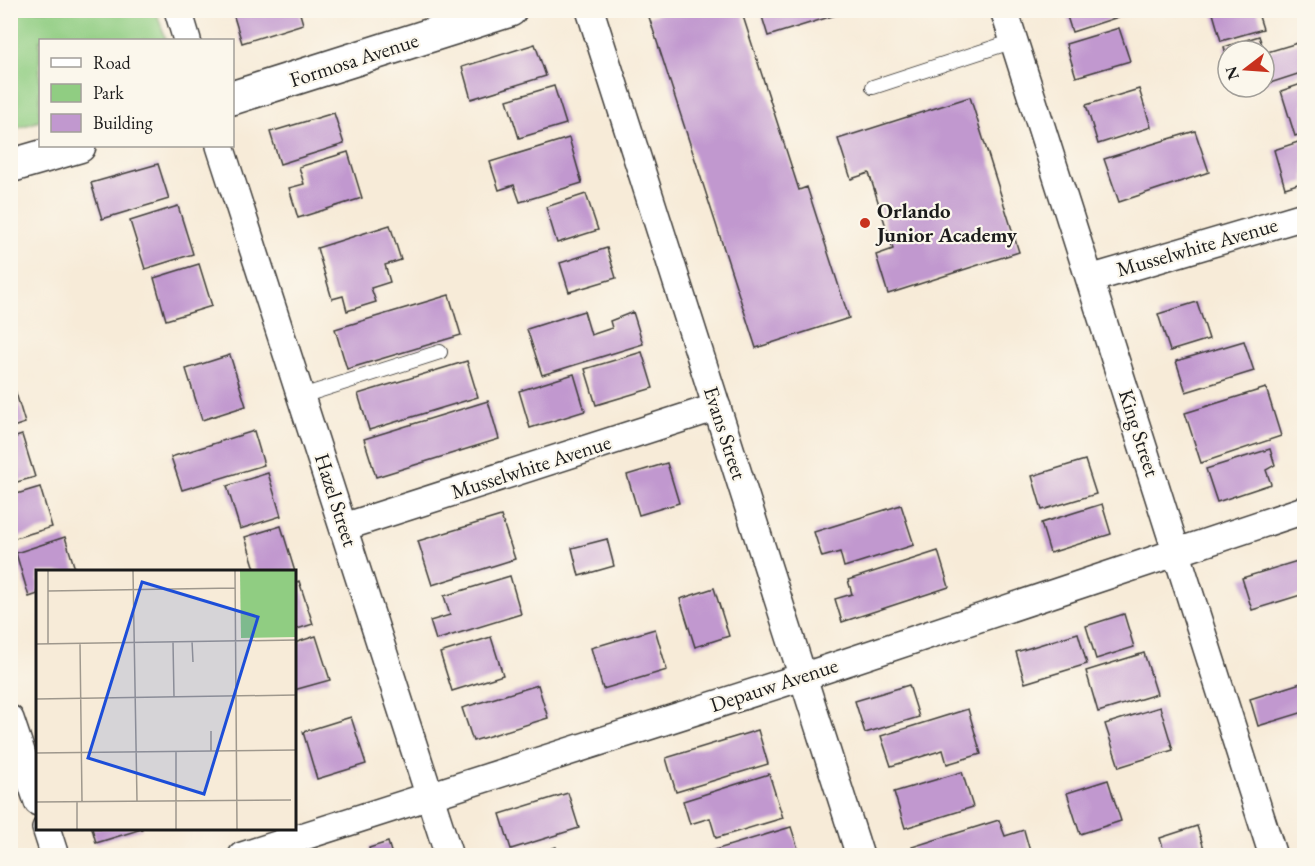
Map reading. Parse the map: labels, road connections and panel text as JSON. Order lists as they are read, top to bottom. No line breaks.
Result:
{"streets":{"street":["Formosa Avenue","Musselwhite Avenue","Evans Street","King Street","Hazel Street","Depauw Avenue"]},"crossings":[["Musselwhite Avenue","Evans Street"],["Musselwhite Avenue","King Street"],["Musselwhite Avenue","Hazel Street"],["Evans Street","Depauw Avenue"],["King Street","Depauw Avenue"],["Hazel Street","Depauw Avenue"]],"places":["Orlando Junior Academy"],"legend":["Road","Park","Building"],"north":"left"}
